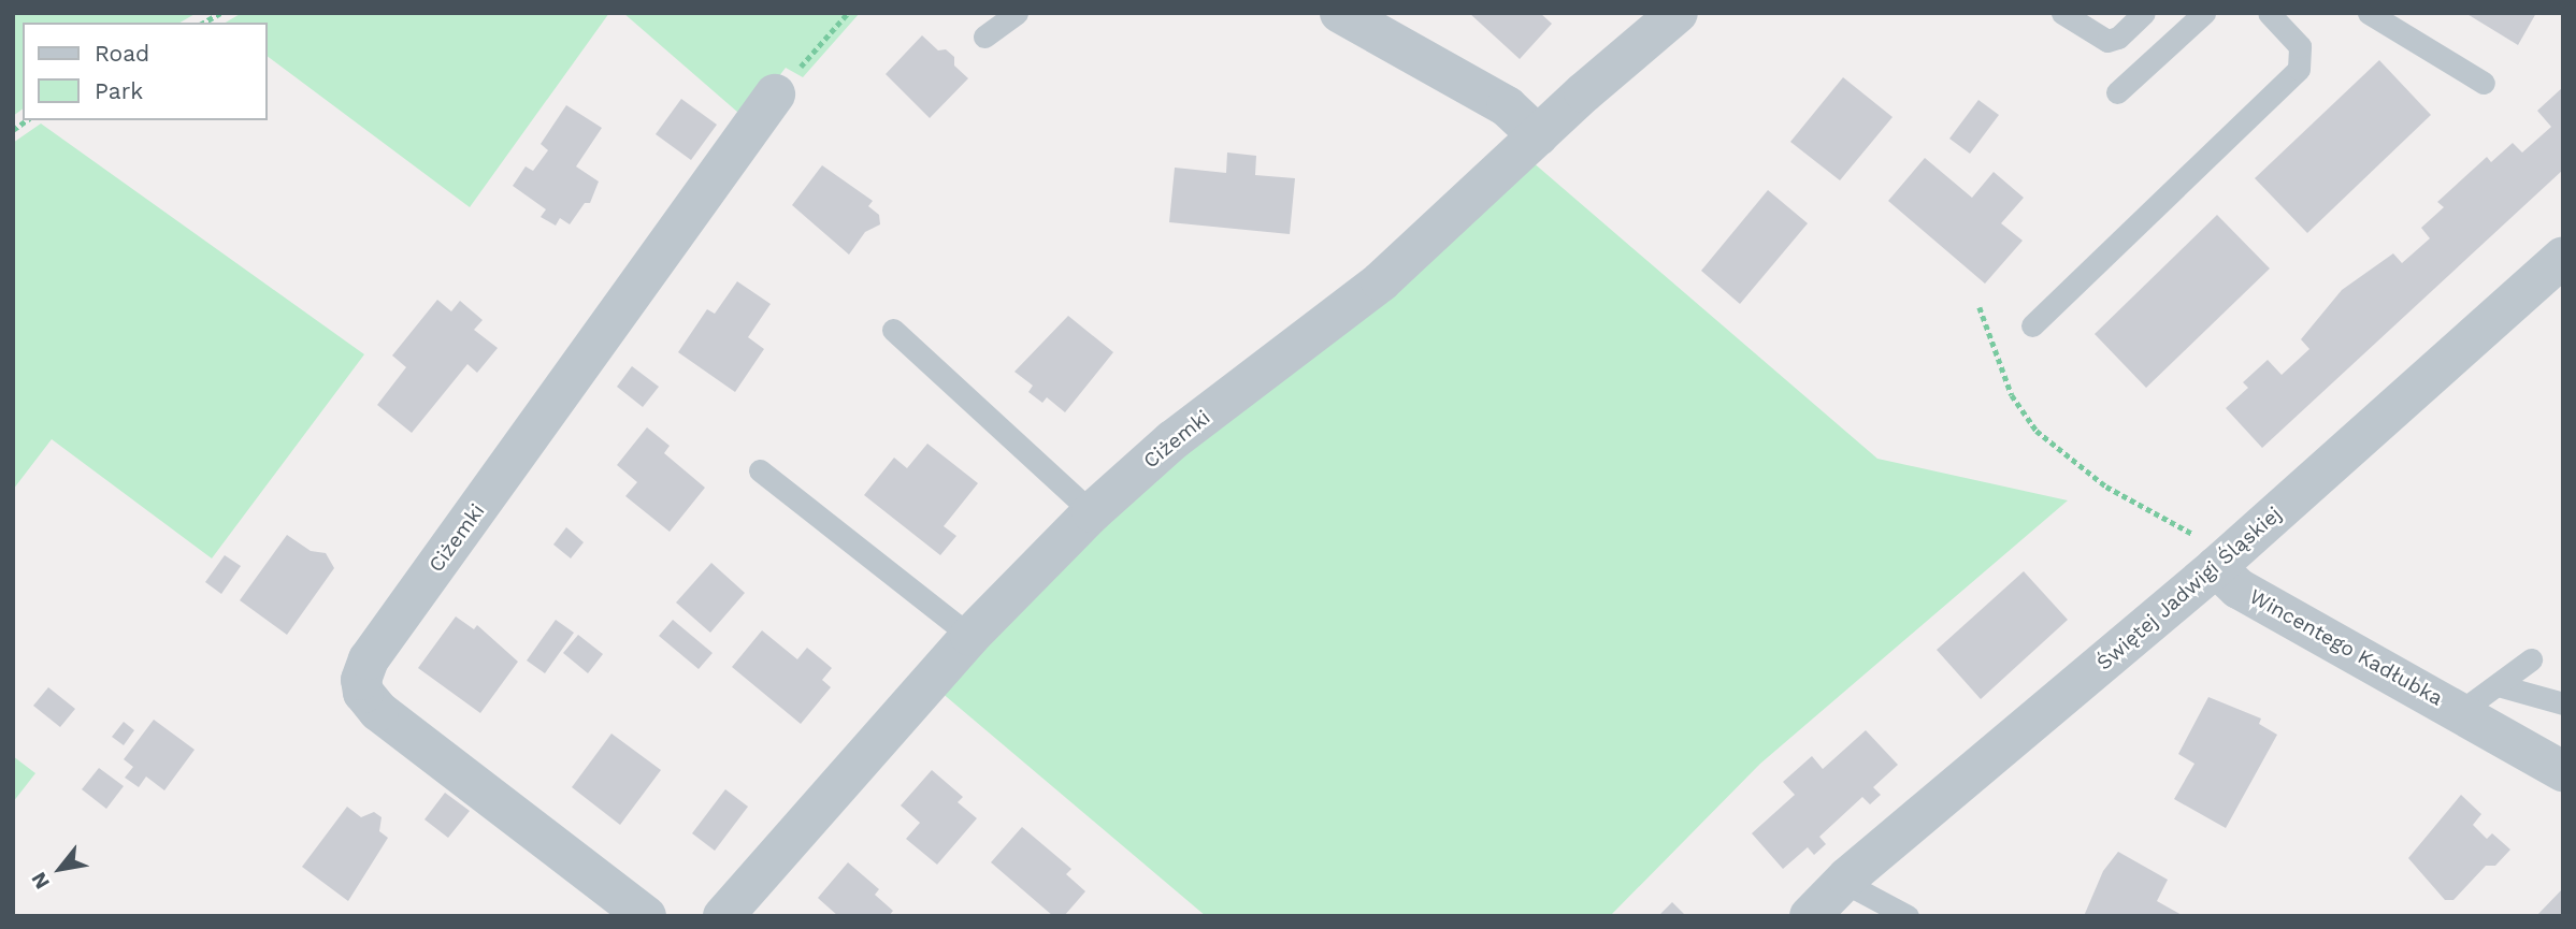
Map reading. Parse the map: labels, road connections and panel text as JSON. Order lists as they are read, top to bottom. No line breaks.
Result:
{"streets":{"street":["Ciżemki","Świętej Jadwigi Śląskiej","Wincentego Kadłubka"]},"crossings":[["Świętej Jadwigi Śląskiej","Wincentego Kadłubka"]],"legend":["Road","Park"],"north":"bottom left"}
